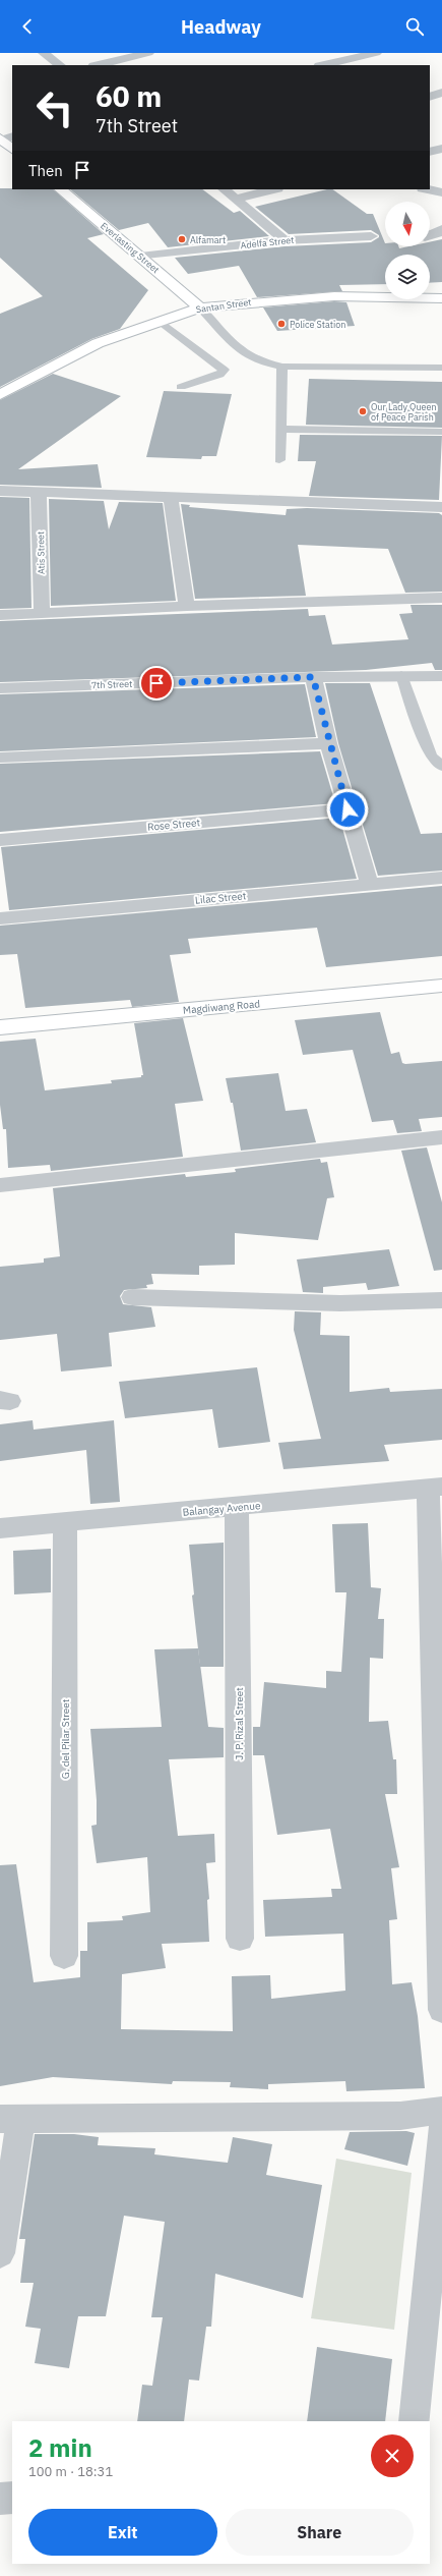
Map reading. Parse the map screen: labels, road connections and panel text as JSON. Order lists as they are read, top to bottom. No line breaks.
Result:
{"streets":{"street":["Adelfa Street","Everlasting Street","Santan Street","Atis Street","7th Street","Rose Street","Lilac Street","Magdiwang Road","Balangay Avenue","J. P. Rizal Street","G. del Pilar Street"]},"crossings":[["Adelfa Street","Everlasting Street"],["Everlasting Street","Santan Street"],["Balangay Avenue","J. P. Rizal Street"],["Balangay Avenue","G. del Pilar Street"]],"places":["Alfamart","Police Station","Our Lady Queen of Peace Parish"],"north":"bottom","page":{"header":"Headway","turn":["60 m","7th Street"],"then":"Then","heading":["2 min","100 m · 18:31"],"buttons":["Exit","Share"]}}
